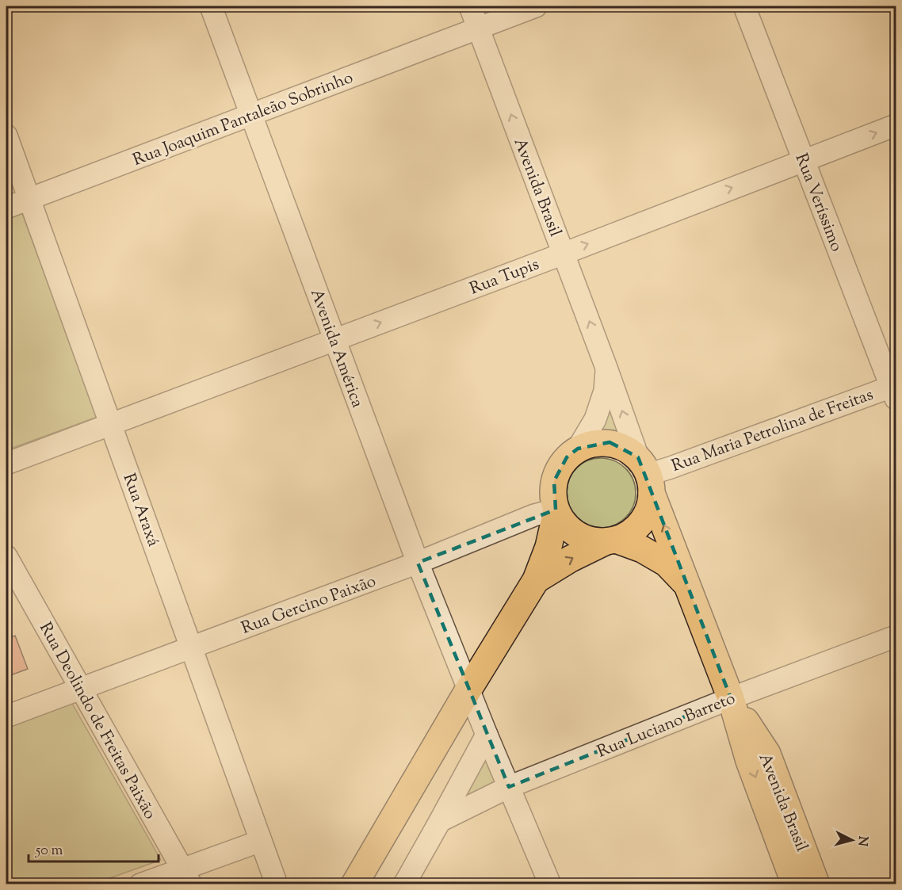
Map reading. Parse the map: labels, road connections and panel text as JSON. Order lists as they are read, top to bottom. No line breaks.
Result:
{"streets":{"main road":["Avenida Brasil"],"street":["Rua Joaquim Pantaleão Sobrinho","Rua Veríssimo","Rua Tupis","Avenida América","Rua Maria Petrolina de Freitas","Rua Araxá","Rua Gercino Paixão","Rua Deolindo de Freitas Paixão","Rua Luciano Barreto"]},"crossings":[["Rua Joaquim Pantaleão Sobrinho","Avenida Brasil"],["Rua Joaquim Pantaleão Sobrinho","Avenida América"],["Rua Joaquim Pantaleão Sobrinho","Rua Araxá"],["Avenida Brasil","Rua Tupis"],["Avenida Brasil","Rua Maria Petrolina de Freitas"],["Avenida Brasil","Rua Gercino Paixão"],["Avenida Brasil","Rua Luciano Barreto"],["Rua Veríssimo","Rua Tupis"],["Rua Veríssimo","Rua Maria Petrolina de Freitas"],["Rua Tupis","Avenida América"],["Rua Tupis","Rua Araxá"],["Avenida América","Rua Gercino Paixão"],["Avenida América","Rua Luciano Barreto"],["Rua Maria Petrolina de Freitas","Rua Gercino Paixão"],["Rua Araxá","Rua Gercino Paixão"],["Rua Gercino Paixão","Rua Deolindo de Freitas Paixão"]],"one_way":["Rua Tupis"],"scale_bar":"50 m","north":"right"}
